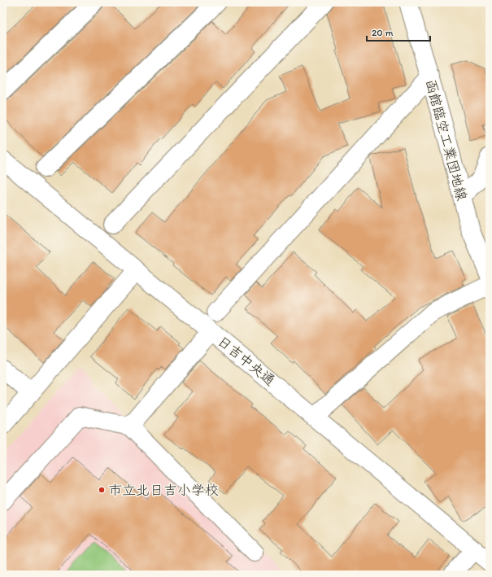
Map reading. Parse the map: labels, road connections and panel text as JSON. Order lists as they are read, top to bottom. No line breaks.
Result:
{"streets":{"street":["函館臨空工業団地線","日吉中央通"]},"places":["市立北日吉小学校"],"scale_bar":"20 m"}
